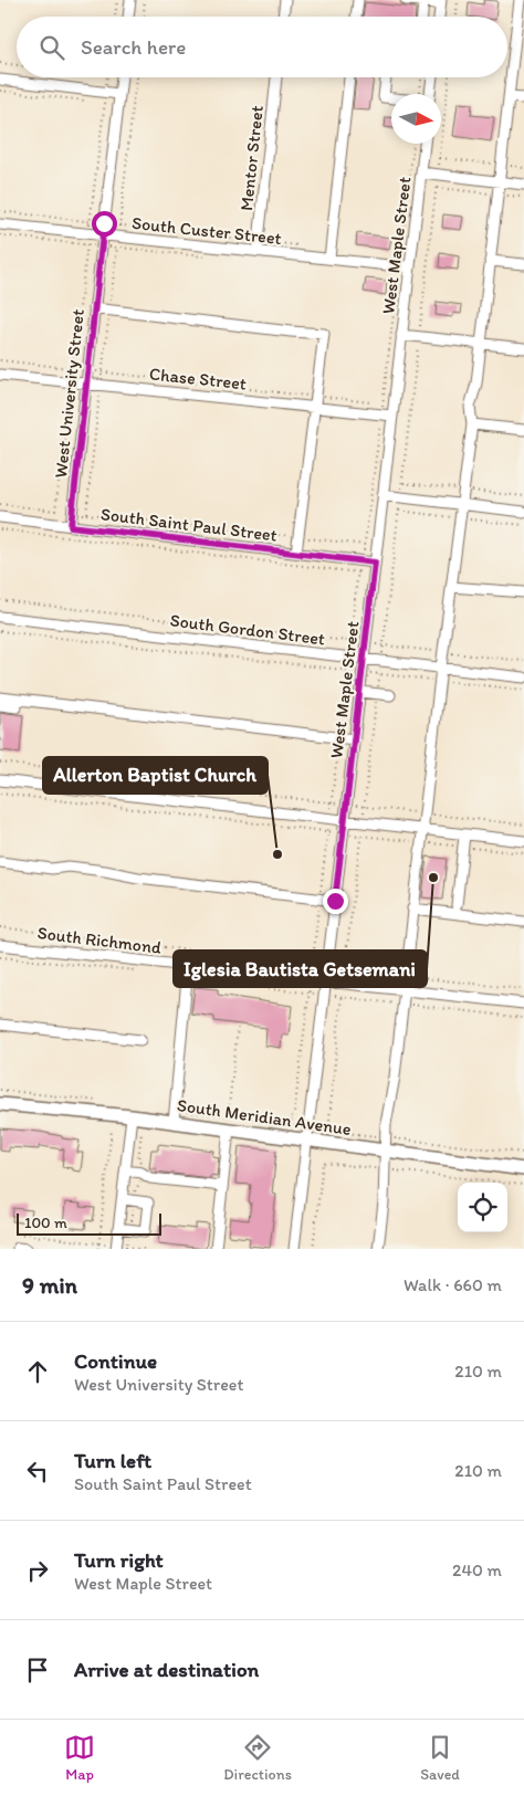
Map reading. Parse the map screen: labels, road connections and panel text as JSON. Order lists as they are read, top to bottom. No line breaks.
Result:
{"streets":{"main road":["South Meridian Avenue"],"street":["Mentor Street","South Custer Street","West Maple Street","Chase Street","West University Street","South Saint Paul Street","South Gordon Street","South Richmond"]},"crossings":[["Mentor Street","South Custer Street"],["South Custer Street","West Maple Street"],["South Custer Street","West University Street"],["West Maple Street","Chase Street"],["West Maple Street","South Saint Paul Street"],["West Maple Street","South Gordon Street"],["West Maple Street","South Richmond"],["West Maple Street","South Meridian Avenue"],["Chase Street","West University Street"],["West University Street","South Saint Paul Street"]],"places":["Allerton Baptist Church","Iglesia Bautista Getsemani"],"scale_bar":"100 m","north":"right","page":{"search":"Search here","scale":"100 m","heading":["9 min","Walk · 660 m"],"list":[["Continue","West University Street","210 m"],["Turn left","South Saint Paul Street","210 m"],["Turn right","West Maple Street","240 m"],"Arrive at destination"],"nav":["Map","Directions","Saved"]}}
